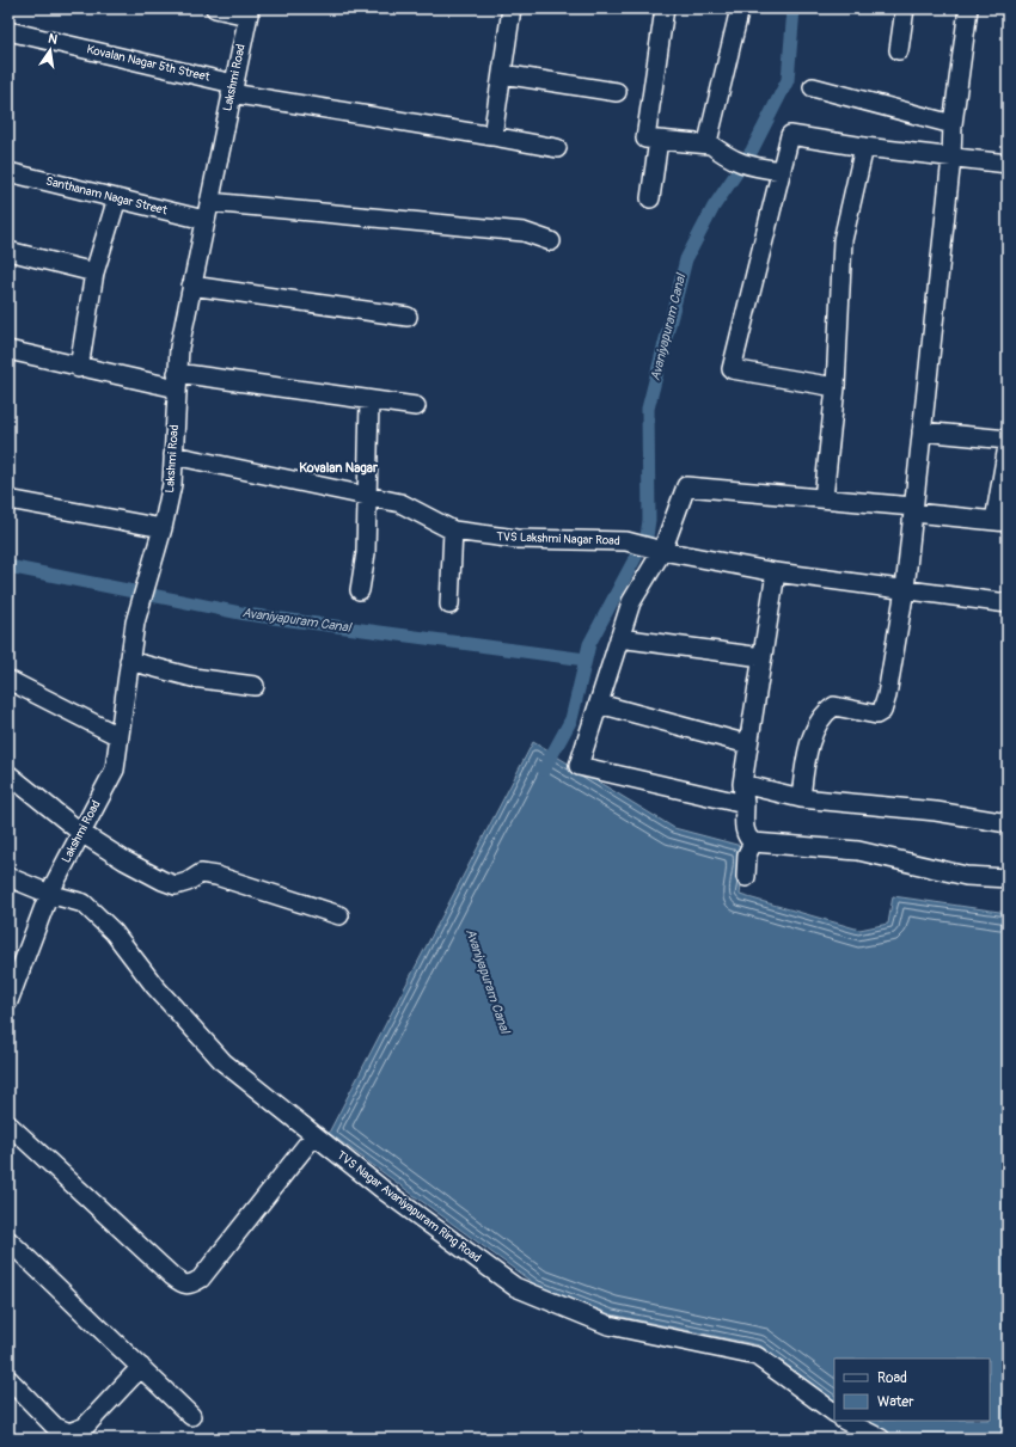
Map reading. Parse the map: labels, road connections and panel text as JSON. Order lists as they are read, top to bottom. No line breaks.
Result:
{"streets":{"street":["Kovalan Nagar 5th Street","Lakshmi Road","Santhanam Nagar Street","TVS Lakshmi Nagar Road","TVS Nagar Avaniyapuram Ring Road"]},"crossings":[["Kovalan Nagar 5th Street","Lakshmi Road"],["Lakshmi Road","Santhanam Nagar Street"],["Lakshmi Road","TVS Lakshmi Nagar Road"],["Lakshmi Road","TVS Nagar Avaniyapuram Ring Road"]],"districts":["Kovalan Nagar"],"water":["Avaniyapuram Canal"],"legend":["Road","Water"],"north":"top"}
